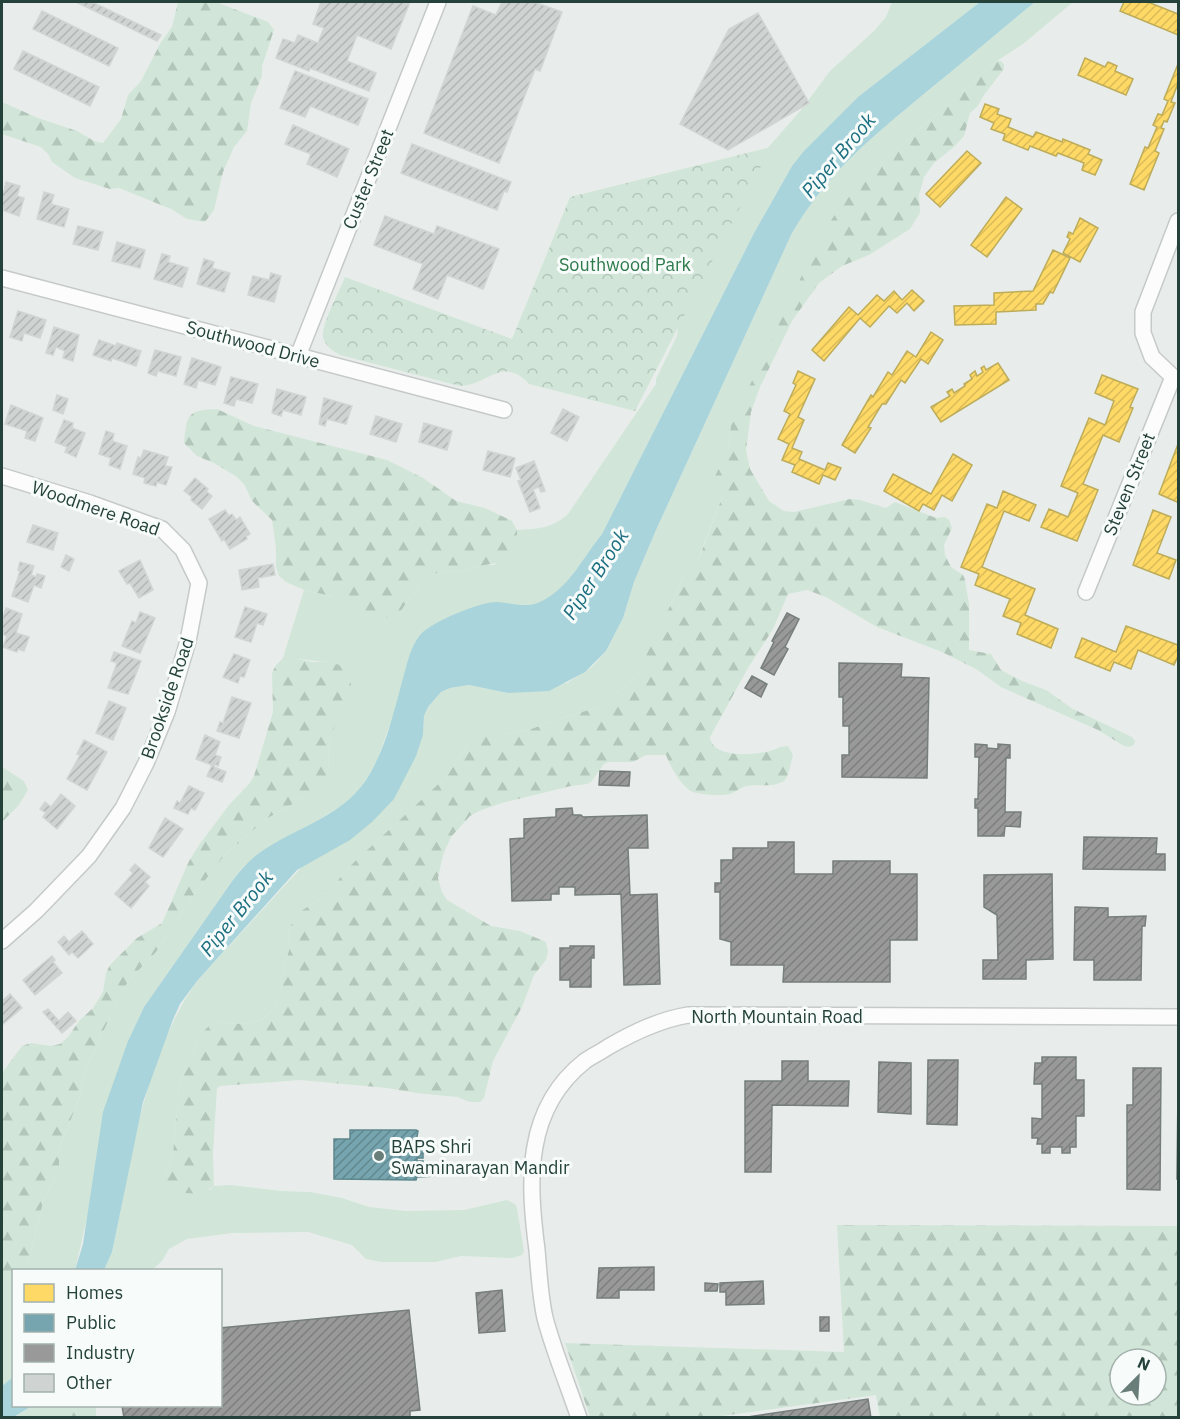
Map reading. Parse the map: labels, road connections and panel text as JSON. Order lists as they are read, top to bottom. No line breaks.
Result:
{"streets":{"street":["Custer Street","Southwood Drive","Steven Street","Woodmere Road","Brookside Road","North Mountain Road"]},"crossings":[["Custer Street","Southwood Drive"],["Woodmere Road","Brookside Road"]],"water":["Piper Brook"],"parks":["Southwood Park"],"places":["BAPS Shri Swaminarayan Mandir"],"legend":["Homes","Public","Industry","Other"],"north":"top right"}
